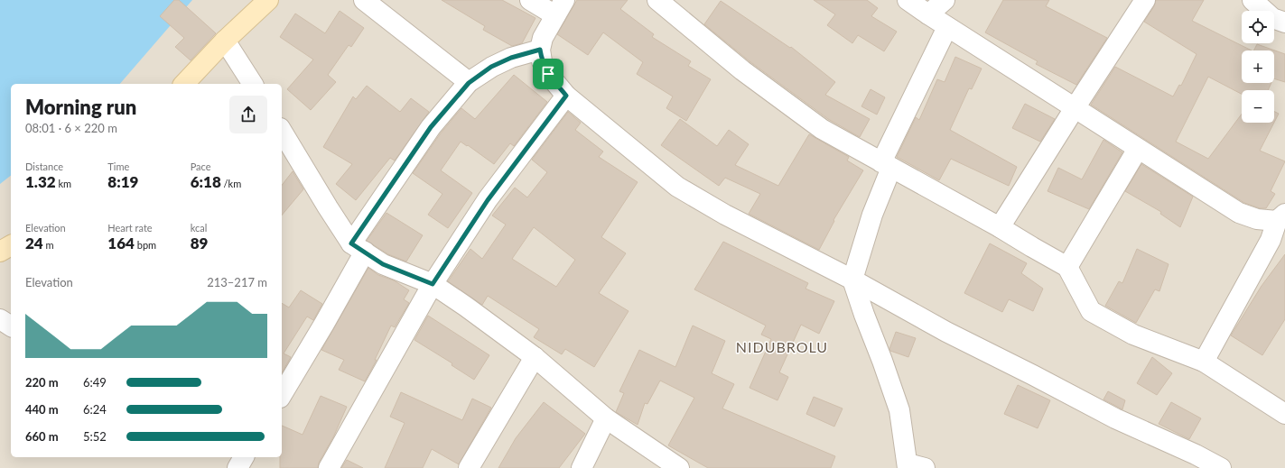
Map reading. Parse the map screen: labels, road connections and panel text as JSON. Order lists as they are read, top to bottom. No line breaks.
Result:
{"districts":["NIDUBROLU"],"page":{"map_buttons":["+","−"],"heading":["Morning run","08:01 · 6 × 220 m"],"stats":[["Distance","1.32 km"],["Time","8:19"],["Pace","6:18 /km"],["Elevation","24 m"],["Heart rate","164 bpm"],["kcal","89"]],"chart":["Elevation","213–217 m"],"list":[{"name":"220 m","note":"6:49"},{"name":"440 m","note":"6:24"},{"name":"660 m","note":"5:52"}]}}
